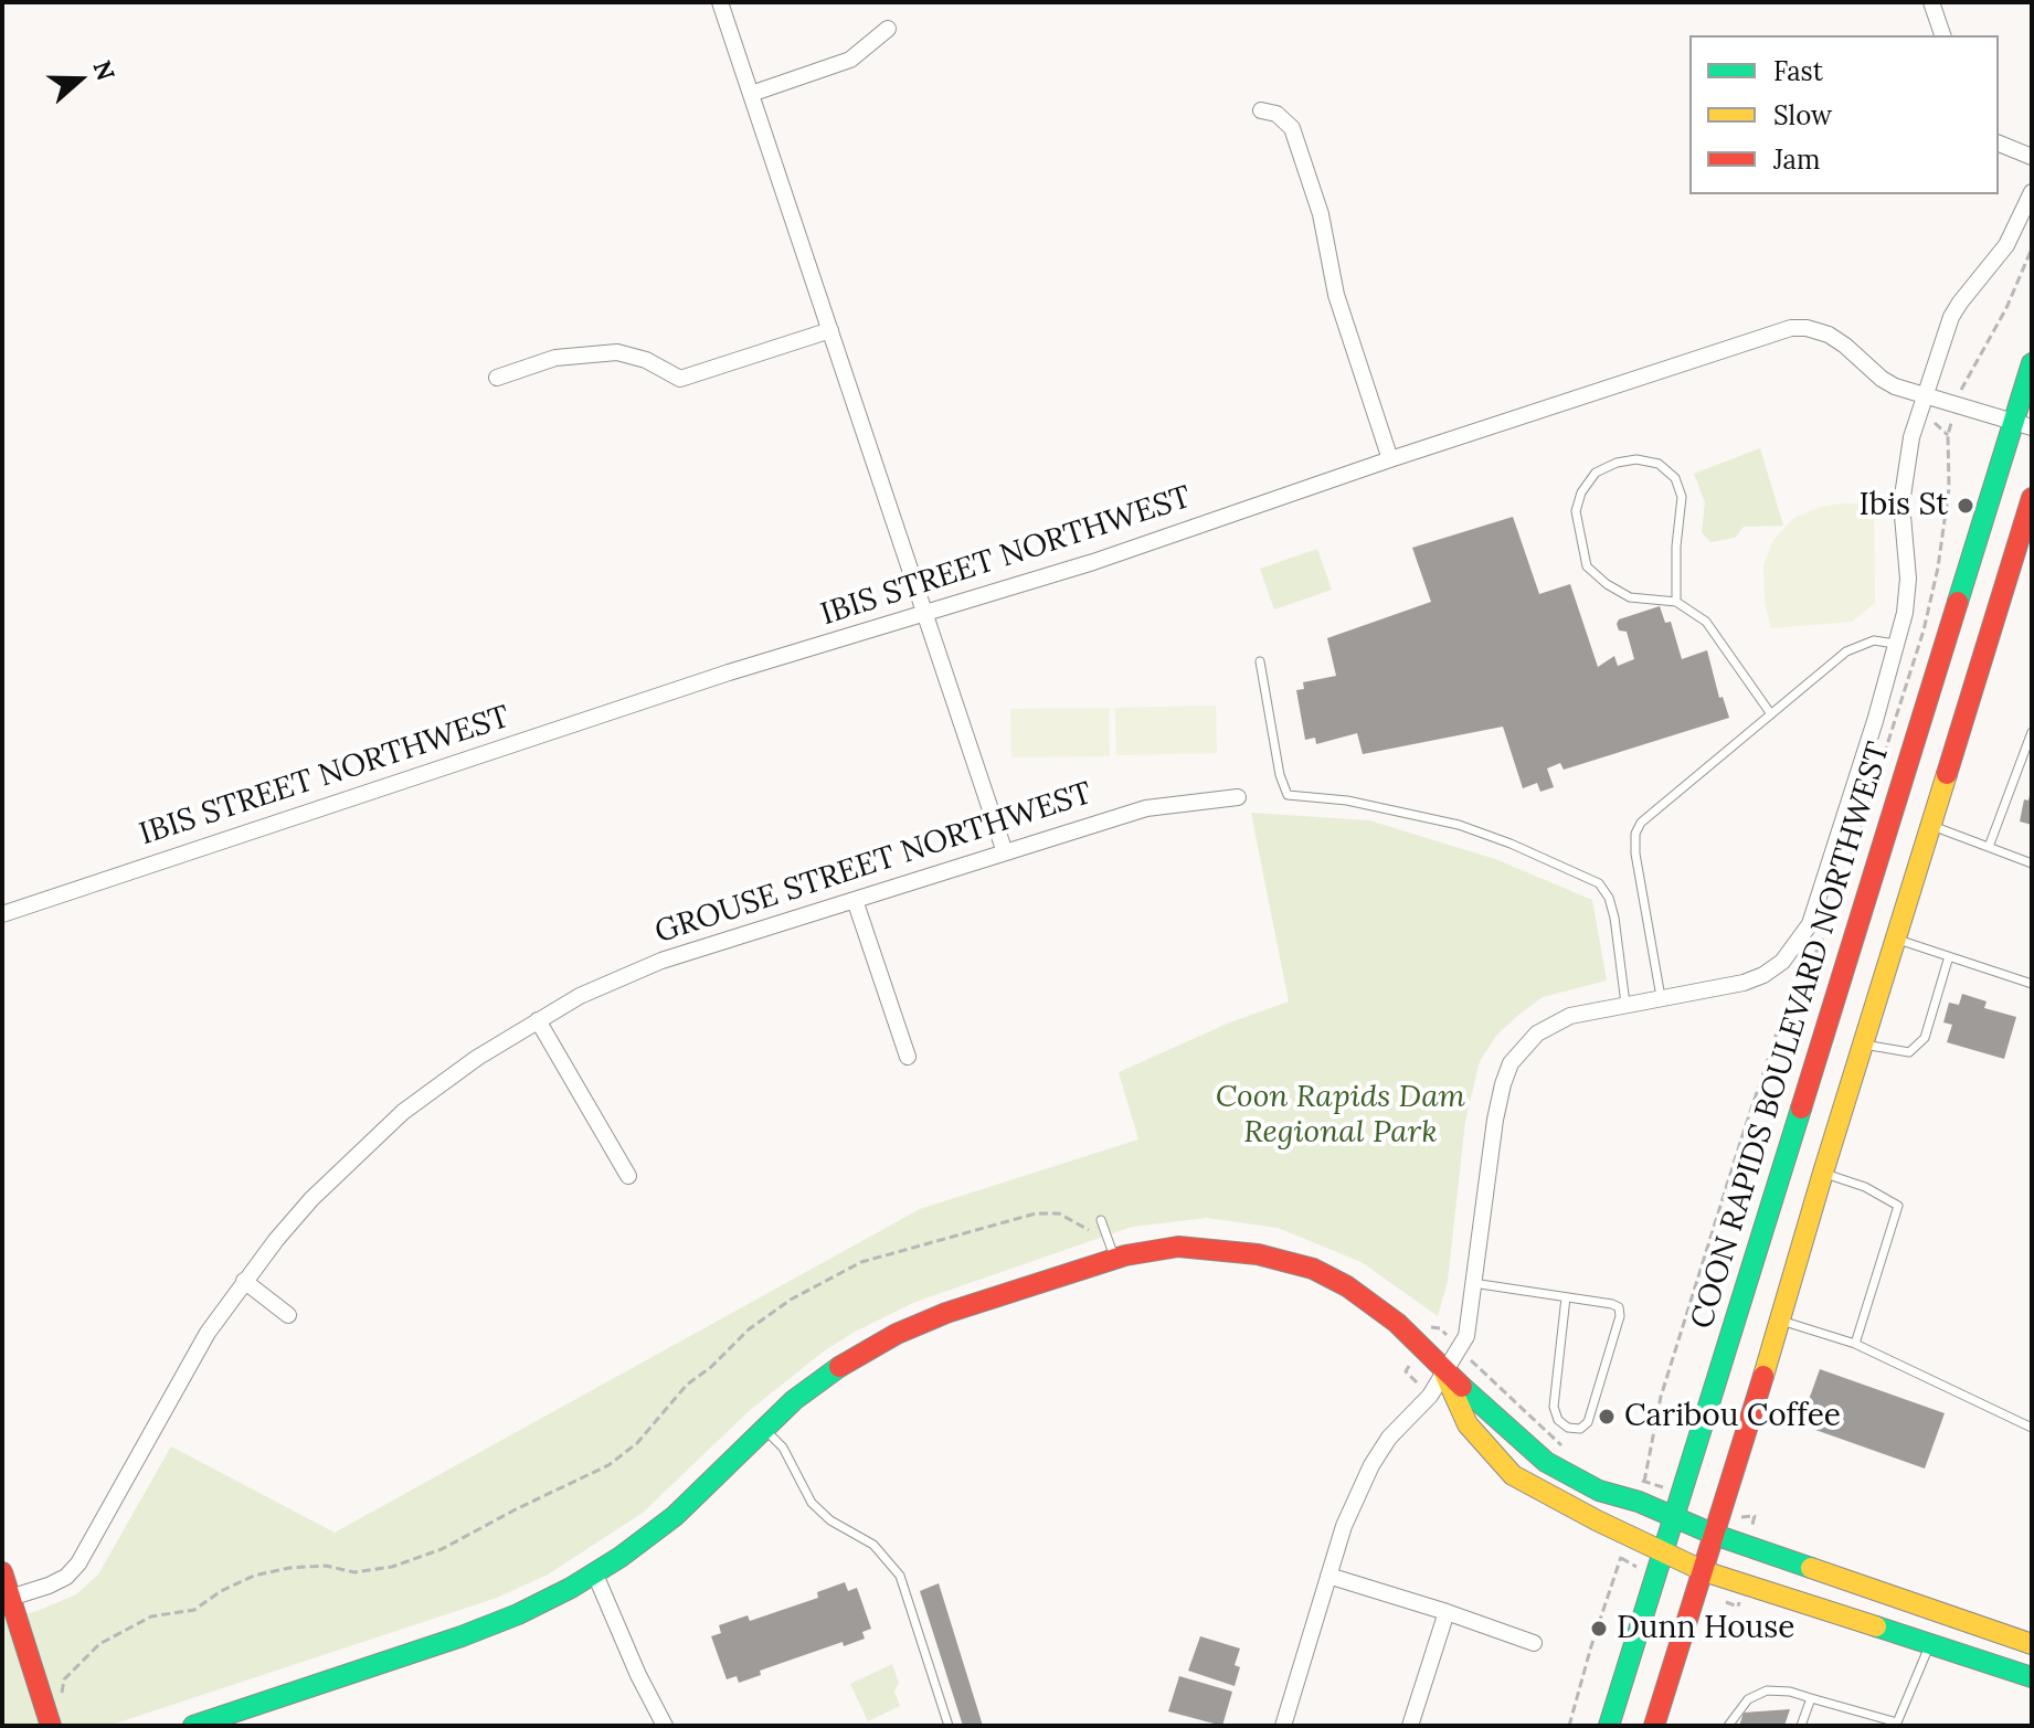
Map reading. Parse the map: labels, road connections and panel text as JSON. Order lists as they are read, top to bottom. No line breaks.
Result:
{"streets":{"street":["IBIS STREET NORTHWEST","GROUSE STREET NORTHWEST","COON RAPIDS BOULEVARD NORTHWEST"]},"crossings":[["IBIS STREET NORTHWEST","COON RAPIDS BOULEVARD NORTHWEST"]],"parks":["Coon Rapids Dam Regional Park"],"places":["Ibis St","Caribou Coffee","Dunn House"],"legend":["Fast","Slow","Jam"],"north":"right"}
